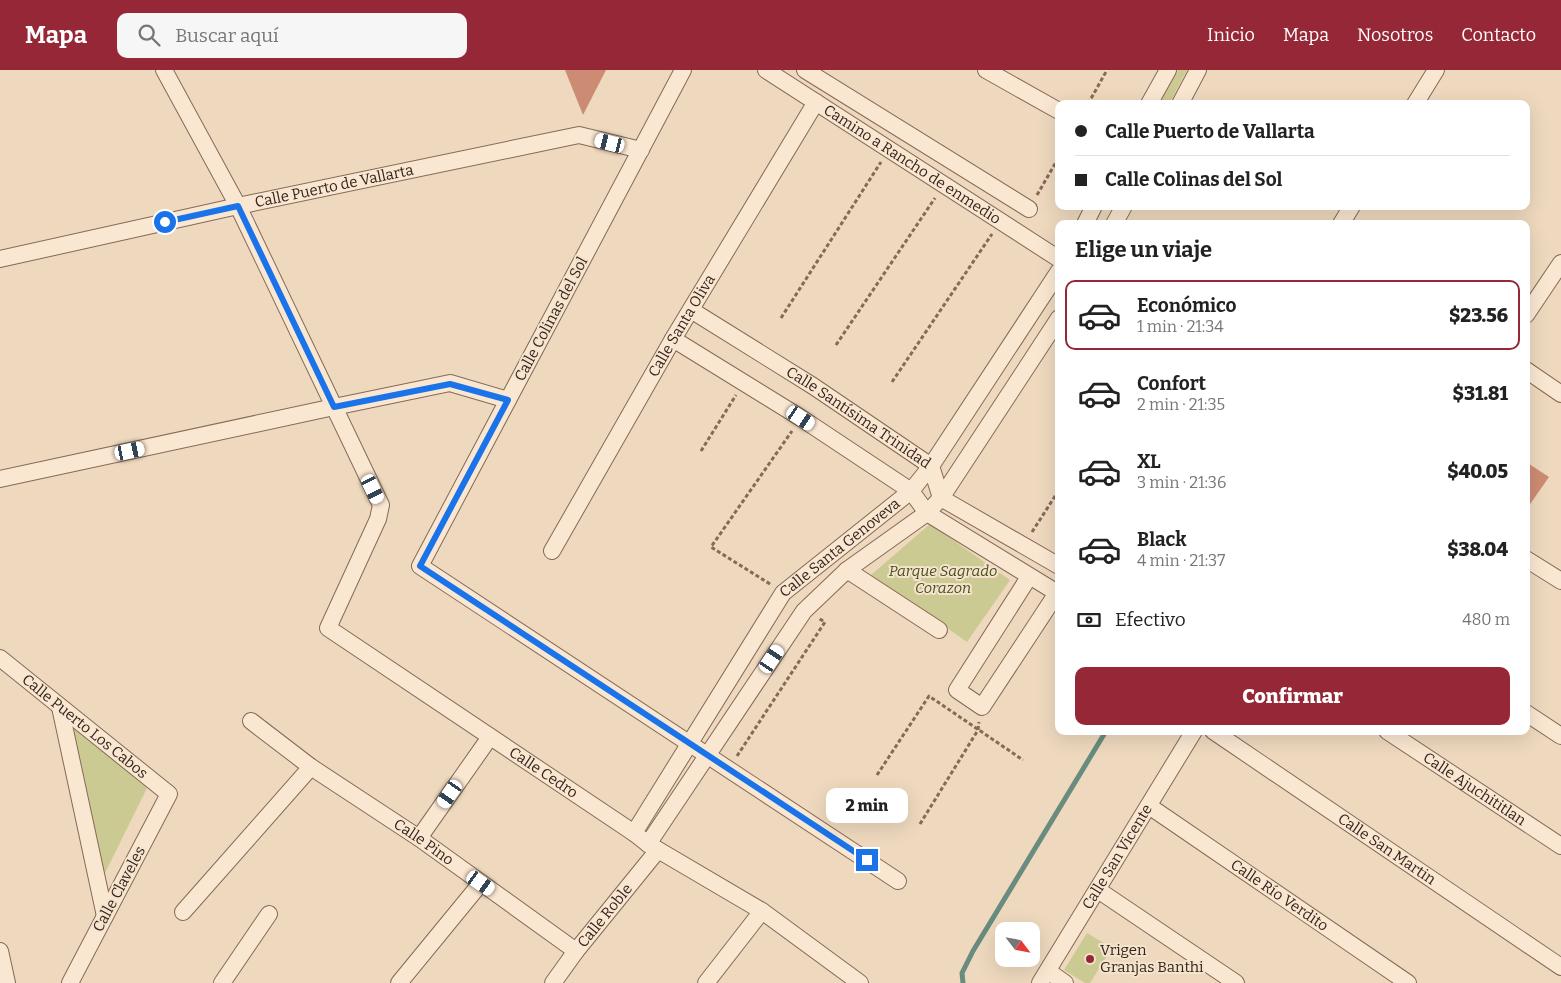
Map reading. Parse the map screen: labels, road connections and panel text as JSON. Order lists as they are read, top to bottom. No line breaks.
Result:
{"streets":{"street":["Camino a Rancho de enmedio","Calle Puerto de Vallarta","Calle Colinas del Sol","Calle Santa Oliva","Calle Santísima Trinidad","Calle Santa Genoveva","Calle Puerto Los Cabos","Calle Cedro","Calle Ajuchititlan","Calle Pino","Calle San Martin","Calle San Vicente","Calle Claveles","Calle Río Verdito","Calle Roble"]},"crossings":[["Camino a Rancho de enmedio","Calle Santa Oliva"],["Calle Puerto de Vallarta","Calle Colinas del Sol"],["Calle Colinas del Sol","Calle Santa Genoveva"],["Calle Santa Oliva","Calle Santísima Trinidad"],["Calle Santísima Trinidad","Calle Santa Genoveva"],["Calle Santa Genoveva","Calle Cedro"],["Calle Santa Genoveva","Calle Roble"],["Calle Puerto Los Cabos","Calle Claveles"],["Calle Cedro","Calle Roble"],["Calle Pino","Calle Roble"],["Calle San Vicente","Calle Río Verdito"]],"parks":["Parque Sagrado Corazon"],"places":["Vrigen Granjas Banthi"],"north":"bottom right","page":{"header":"Mapa","search":"Buscar aquí","nav":["Inicio","Mapa","Nosotros","Contacto"],"banner":["Calle Puerto de Vallarta","Calle Colinas del Sol"],"heading":"Elige un viaje","list":[{"name":"Económico","note":"1 min · 21:34","value":"$23.56"},{"name":"Confort","note":"2 min · 21:35","value":"$31.81"},{"name":"XL","note":"3 min · 21:36","value":"$40.05"},{"name":"Black","note":"4 min · 21:37","value":"$38.04"}],"pay":["Efectivo","480 m"],"buttons":"Confirmar","bubble":"2 min"}}
